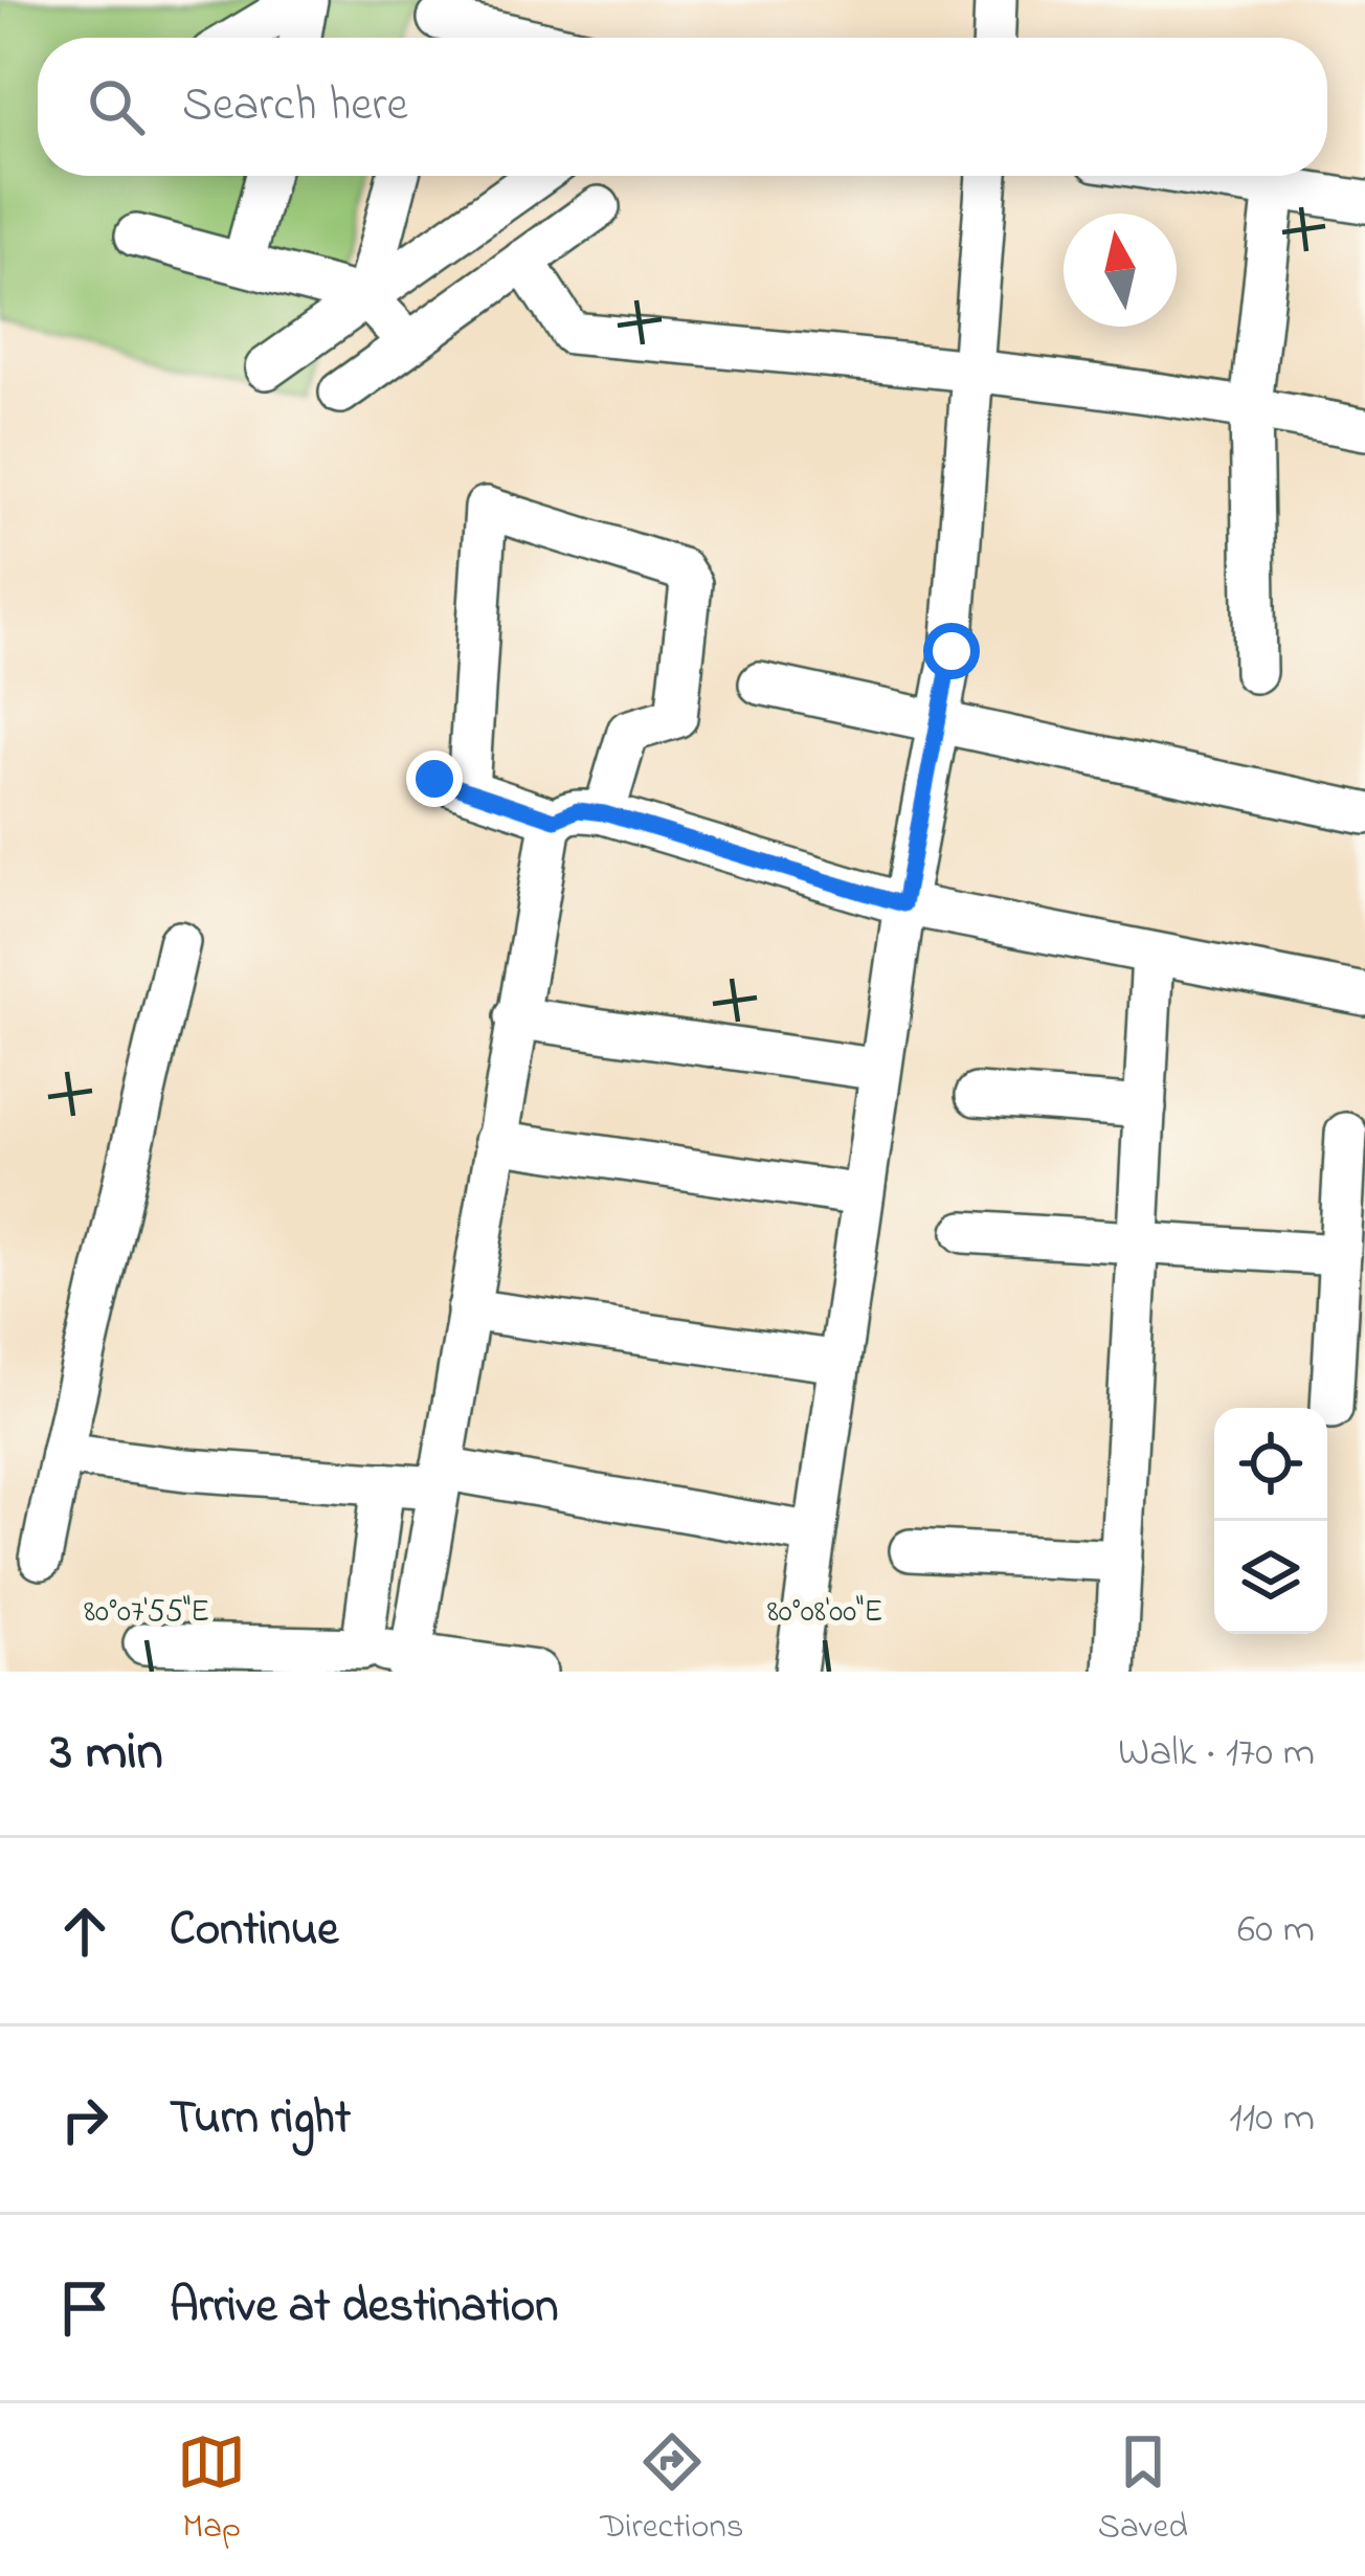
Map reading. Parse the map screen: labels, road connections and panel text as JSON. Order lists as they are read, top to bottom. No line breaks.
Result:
{"north":"top","page":{"search":"Search here","heading":["3 min","Walk · 170 m"],"list":[["Continue","60 m"],["Turn right","110 m"],"Arrive at destination"],"nav":["Map","Directions","Saved"]},"coordinates":["80°07'55\"E","80°08'00\"E"]}
